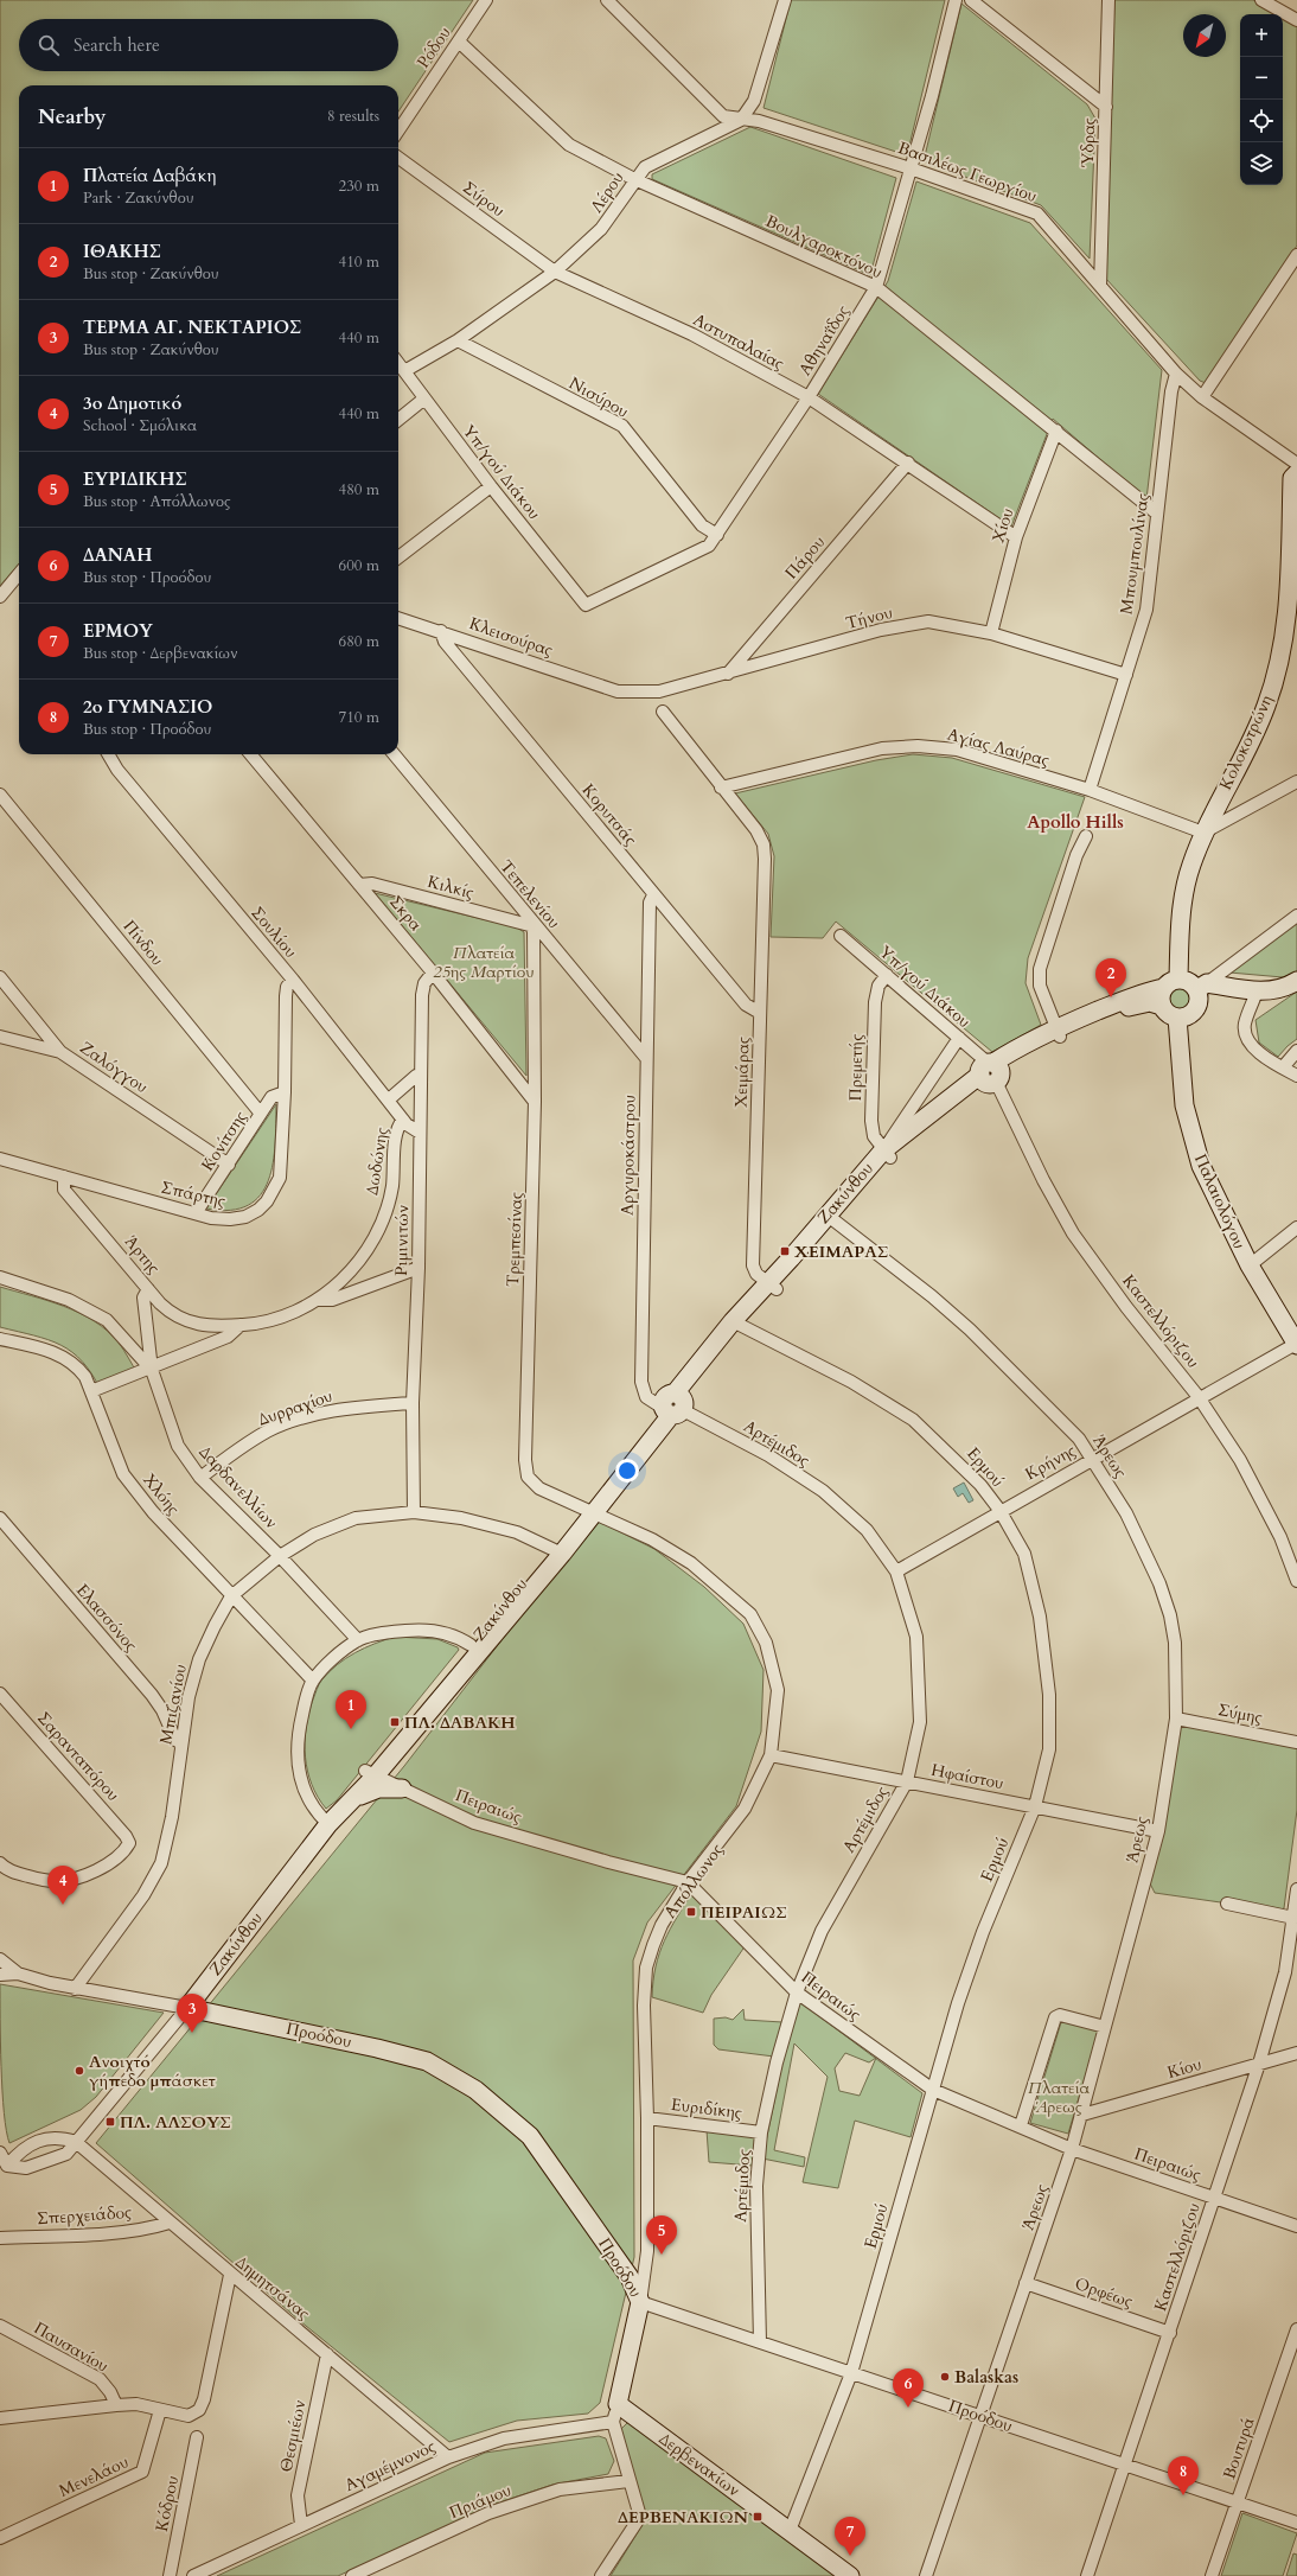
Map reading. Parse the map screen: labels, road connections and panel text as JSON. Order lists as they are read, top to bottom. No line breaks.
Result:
{"streets":{"street":["Ρόδου","Ύδρας","Βασιλέως Γεωργίου","Λέρου","Σύρου","Βουλγαροκτόνου","Αθηναΐδος","Αστυπαλαίας","Νισύρου","Υπ/γού Διάκου","Χίου","Μπουμπουλίνας","Πάρου","Τήνου","Κλεισούρας","Κολοκοτρώνη","Αγίας Λαύρας","Κορυτσάς","Κιλκίς","Τεπελενίου","Σκρα","Σουλίου","Πίνδου","Ζαλόγγου","Πρεμετής","Χειμάρας","Κονίτσης","Αργυροκάστρου","Δωδώνης","Ζακύνθου","Σπάρτης","Παλαιολόγου","Τρεμπεσίνας","Ριμινιτών","Άρτης","Καστελλόριζου","Δυρραχίου","Αρτέμιδος","Άρεως","Κρήνης","Ερμού","Δαρδανελλίων","Χλόης","Ελασσόνος","Μπιζανίου","Σύμης","Σαρανταπόρου","Ηφαίστου","Πειραιώς","Απόλλωνος","Προόδου","Κίου","Ευριδίκης","Σπερχειάδος","Δημητσάνας","Ορφέως","Παυσανίου","Θεσμιέων","Βουτυρά","Δερβενακίων","Αγαμέμνονος","Μενελάου","Πριάμου","Κόδρου"]},"crossings":[["Ρόδου","Βουλγαροκτόνου"],["Ύδρας","Βασιλέως Γεωργίου"],["Βασιλέως Γεωργίου","Λέρου"],["Βασιλέως Γεωργίου","Αθηναΐδος"],["Βασιλέως Γεωργίου","Μπουμπουλίνας"],["Λέρου","Σύρου"],["Λέρου","Βουλγαροκτόνου"],["Λέρου","Αστυπαλαίας"],["Λέρου","Νισύρου"],["Λέρου","Υπ/γού Διάκου"],["Σύρου","Αστυπαλαίας"],["Βουλγαροκτόνου","Αθηναΐδος"],["Βουλγαροκτόνου","Χίου"],["Βουλγαροκτόνου","Μπουμπουλίνας"],["Αθηναΐδος","Αστυπαλαίας"],["Αθηναΐδος","Νισύρου"],["Αθηναΐδος","Υπ/γού Διάκου"],["Αστυπαλαίας","Χίου"],["Αστυπαλαίας","Πάρου"],["Υπ/γού Διάκου","Πρεμετής"],["Υπ/γού Διάκου","Ζακύνθου"],["Υπ/γού Διάκου","Καστελλόριζου"],["Χίου","Τήνου"],["Μπουμπουλίνας","Τήνου"],["Μπουμπουλίνας","Αγίας Λαύρας"],["Πάρου","Τήνου"],["Τήνου","Κλεισούρας"],["Κλεισούρας","Κορυτσάς"],["Κολοκοτρώνη","Αγίας Λαύρας"],["Κολοκοτρώνη","Ζακύνθου"],["Κολοκοτρώνη","Παλαιολόγου"],["Αγίας Λαύρας","Χειμάρας"],["Κορυτσάς","Χειμάρας"],["Κορυτσάς","Αργυροκάστρου"],["Κιλκίς","Τεπελενίου"],["Κιλκίς","Σκρα"],["Κιλκίς","Τρεμπεσίνας"],["Τεπελενίου","Αργυροκάστρου"],["Τεπελενίου","Τρεμπεσίνας"],["Σκρα","Τρεμπεσίνας"],["Σκρα","Ριμινιτών"],["Σουλίου","Δωδώνης"],["Σουλίου","Σπάρτης"],["Σουλίου","Ριμινιτών"],["Πίνδου","Κονίτσης"],["Ζαλόγγου","Κονίτσης"],["Πρεμετής","Ζακύνθου"],["Χειμάρας","Ζακύνθου"],["Κονίτσης","Σπάρτης"],["Αργυροκάστρου","Ζακύνθου"],["Αργυροκάστρου","Αρτέμιδος"],["Δωδώνης","Ριμινιτών"],["Δωδώνης","Άρτης"],["Ζακύνθου","Παλαιολόγου"],["Ζακύνθου","Τρεμπεσίνας"],["Ζακύνθου","Καστελλόριζου"],["Ζακύνθου","Αρτέμιδος"],["Ζακύνθου","Άρεως"],["Ζακύνθου","Ερμού"],["Ζακύνθου","Μπιζανίου"],["Ζακύνθου","Πειραιώς"],["Ζακύνθου","Απόλλωνος"],["Ζακύνθου","Προόδου"],["Ζακύνθου","Δημητσάνας"],["Σπάρτης","Άρτης"],["Παλαιολόγου","Κρήνης"],["Τρεμπεσίνας","Απόλλωνος"],["Ριμινιτών","Δυρραχίου"],["Ριμινιτών","Μπιζανίου"],["Άρτης","Δαρδανελλίων"],["Καστελλόριζου","Κρήνης"],["Καστελλόριζου","Πειραιώς"],["Καστελλόριζου","Προόδου"],["Καστελλόριζου","Κίου"],["Καστελλόριζου","Ορφέως"],["Δυρραχίου","Δαρδανελλίων"],["Αρτέμιδος","Κρήνης"],["Αρτέμιδος","Ηφαίστου"],["Αρτέμιδος","Πειραιώς"],["Αρτέμιδος","Προόδου"],["Αρτέμιδος","Ευριδίκης"],["Άρεως","Κρήνης"],["Άρεως","Σύμης"],["Άρεως","Ηφαίστου"],["Άρεως","Πειραιώς"],["Άρεως","Προόδου"],["Άρεως","Κίου"],["Άρεως","Ορφέως"],["Κρήνης","Ερμού"],["Ερμού","Ηφαίστου"],["Ερμού","Πειραιώς"],["Ερμού","Προόδου"],["Ερμού","Δερβενακίων"],["Δαρδανελλίων","Μπιζανίου"],["Χλόης","Μπιζανίου"],["Ελασσόνος","Μπιζανίου"],["Μπιζανίου","Προόδου"],["Ηφαίστου","Απόλλωνος"],["Πειραιώς","Απόλλωνος"],["Απόλλωνος","Προόδου"],["Απόλλωνος","Ευριδίκης"],["Απόλλωνος","Δερβενακίων"],["Απόλλωνος","Αγαμέμνονος"],["Προόδου","Βουτυρά"],["Σπερχειάδος","Δημητσάνας"],["Δημητσάνας","Θεσμιέων"],["Δημητσάνας","Αγαμέμνονος"],["Θεσμιέων","Αγαμέμνονος"],["Δερβενακίων","Αγαμέμνονος"]],"districts":["Apollo Hills"],"parks":["Πλατεία 25ης Μαρτίου","Πλατεία Άρεως"],"places":{"transit":["ΧΕΙΜΑΡΑΣ","ΠΛ. ΔΑΒΑΚΗ","ΠΕΙΡΑΙΩΣ","ΠΛ. ΑΛΣΟΥΣ","ΔΕΡΒΕΝΑΚΙΩΝ"],"other":["Ανοιχτό γήπεδο μπάσκετ","Balaskas"]},"north":"bottom left","page":{"map_buttons":["+","−"],"search":"Search here","heading":["Nearby","8 results"],"list":[{"mark":"1","name":"Πλατεία Δαβάκη","note":"Park · Ζακύνθου","value":"230 m"},{"mark":"2","name":"ΙΘΑΚΗΣ","note":"Bus stop · Ζακύνθου","value":"410 m"},{"mark":"3","name":"ΤΕΡΜΑ ΑΓ. ΝΕΚΤΑΡΙΟΣ","note":"Bus stop · Ζακύνθου","value":"440 m"},{"mark":"4","name":"3ο Δημοτικό","note":"School · Σμόλικα","value":"440 m"},{"mark":"5","name":"ΕΥΡΙΔΙΚΗΣ","note":"Bus stop · Απόλλωνος","value":"480 m"},{"mark":"6","name":"ΔΑΝΑΗ","note":"Bus stop · Προόδου","value":"600 m"},{"mark":"7","name":"ΕΡΜΟΥ","note":"Bus stop · Δερβενακίων","value":"680 m"},{"mark":"8","name":"2ο ΓΥΜΝΑΣΙΟ","note":"Bus stop · Προόδου","value":"710 m"}],"pins":["2","1","4","3","5","6","8","7"]}}
